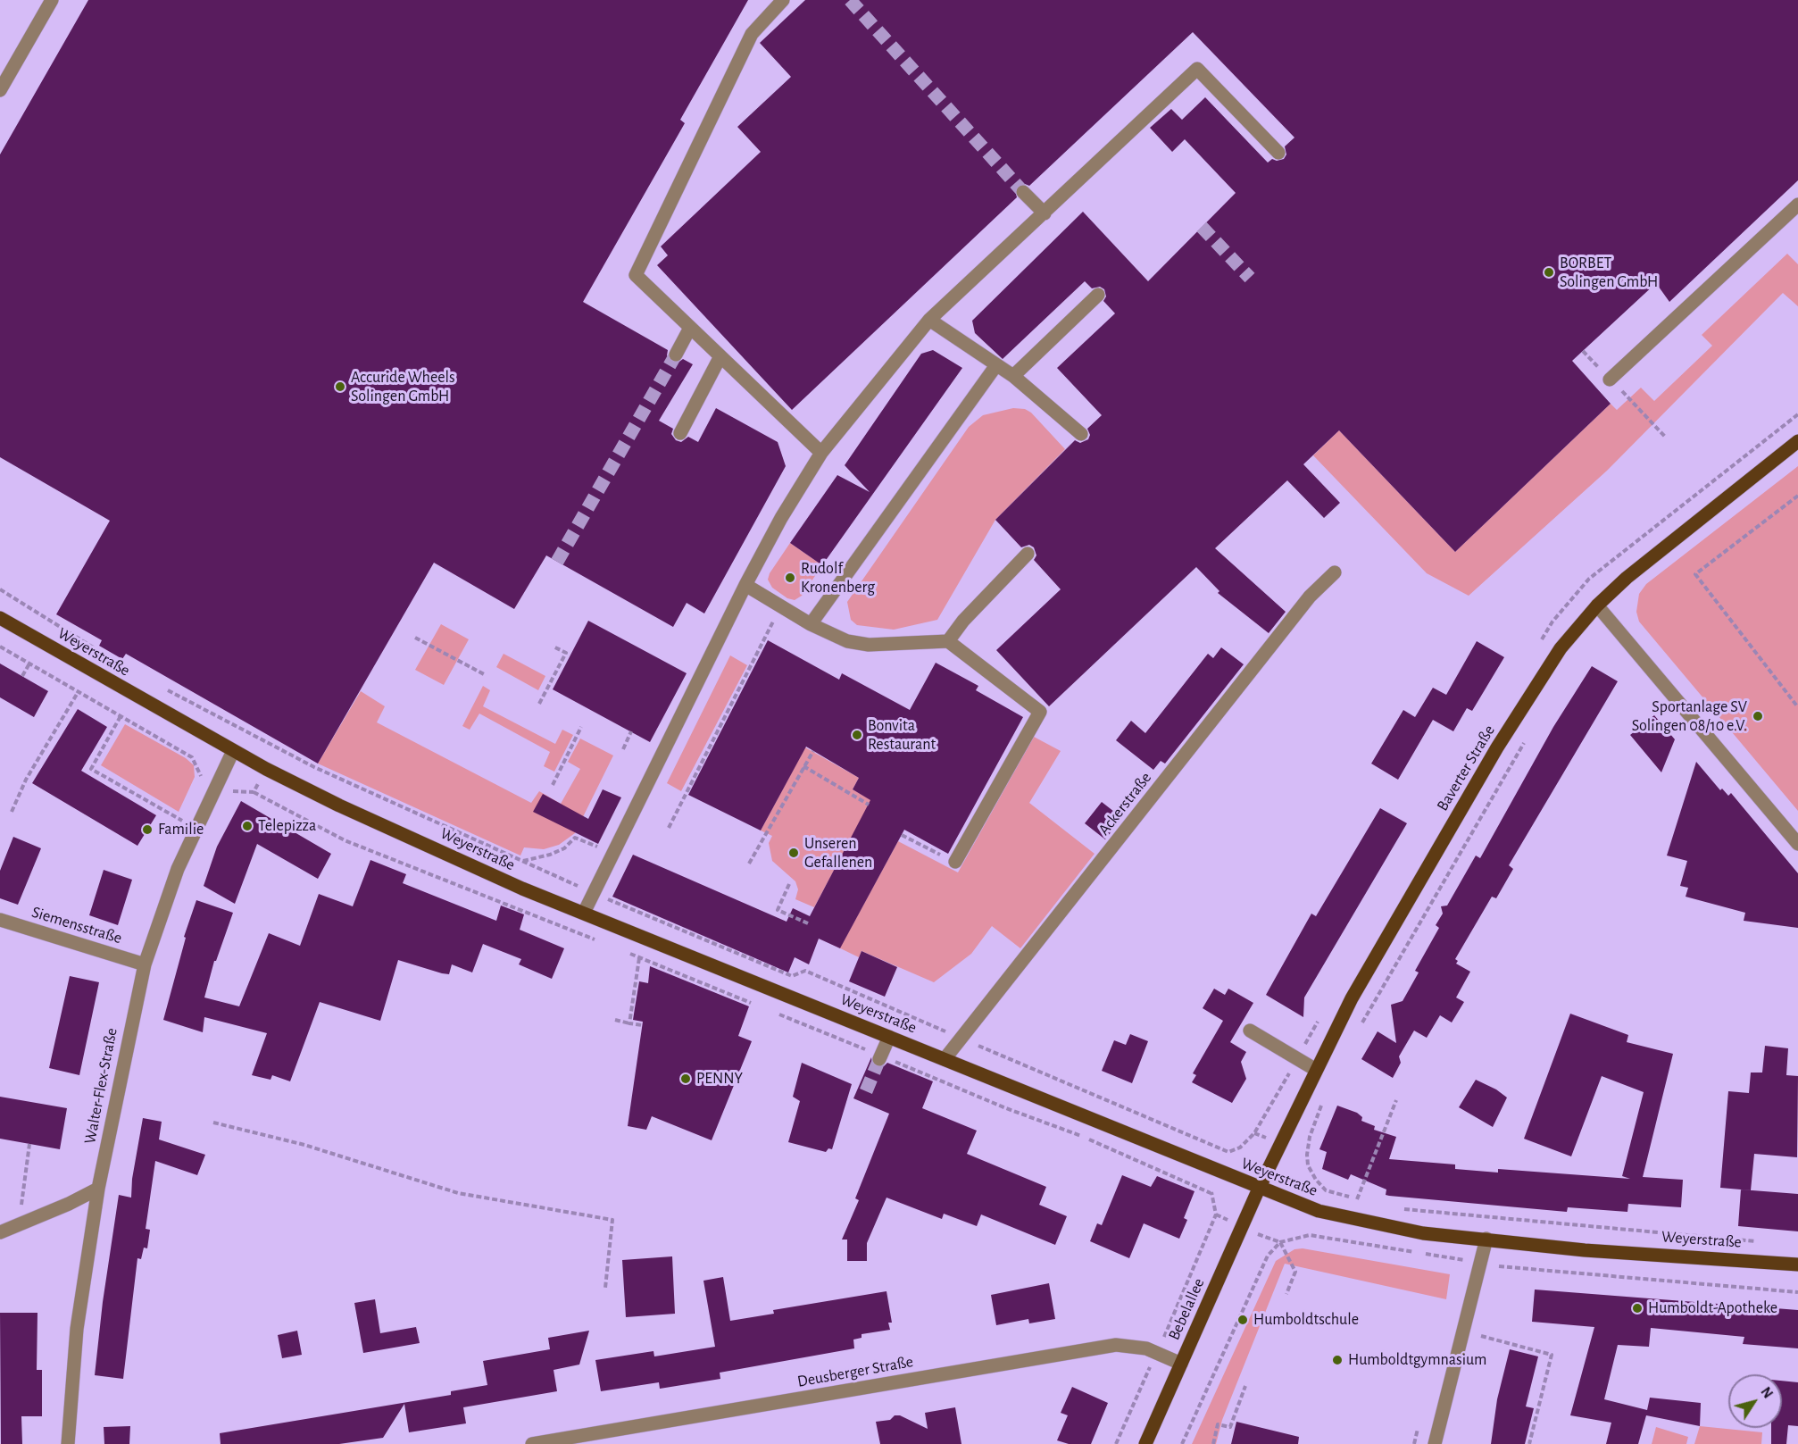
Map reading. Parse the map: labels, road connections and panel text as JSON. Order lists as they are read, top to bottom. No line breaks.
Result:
{"streets":{"main road":["Weyerstraße","Baverter Straße","Bebelallee"],"street":["Ackerstraße","Siemensstraße","Walter-Flex-Straße","Deusberger Straße"]},"crossings":[["Weyerstraße","Baverter Straße"],["Weyerstraße","Ackerstraße"],["Weyerstraße","Walter-Flex-Straße"],["Weyerstraße","Bebelallee"],["Baverter Straße","Bebelallee"],["Siemensstraße","Walter-Flex-Straße"],["Bebelallee","Deusberger Straße"]],"places":["BORBET Solingen GmbH","Accuride Wheels Solingen GmbH","Rudolf Kronenberg","Sportanlage SV Solingen 08/10 e.V.","Bonvita Restaurant","Telepizza","Familie","Unseren Gefallenen","PENNY","Humboldt-Apotheke","Humboldtschule","Humboldtgymnasium"],"north":"top right"}
